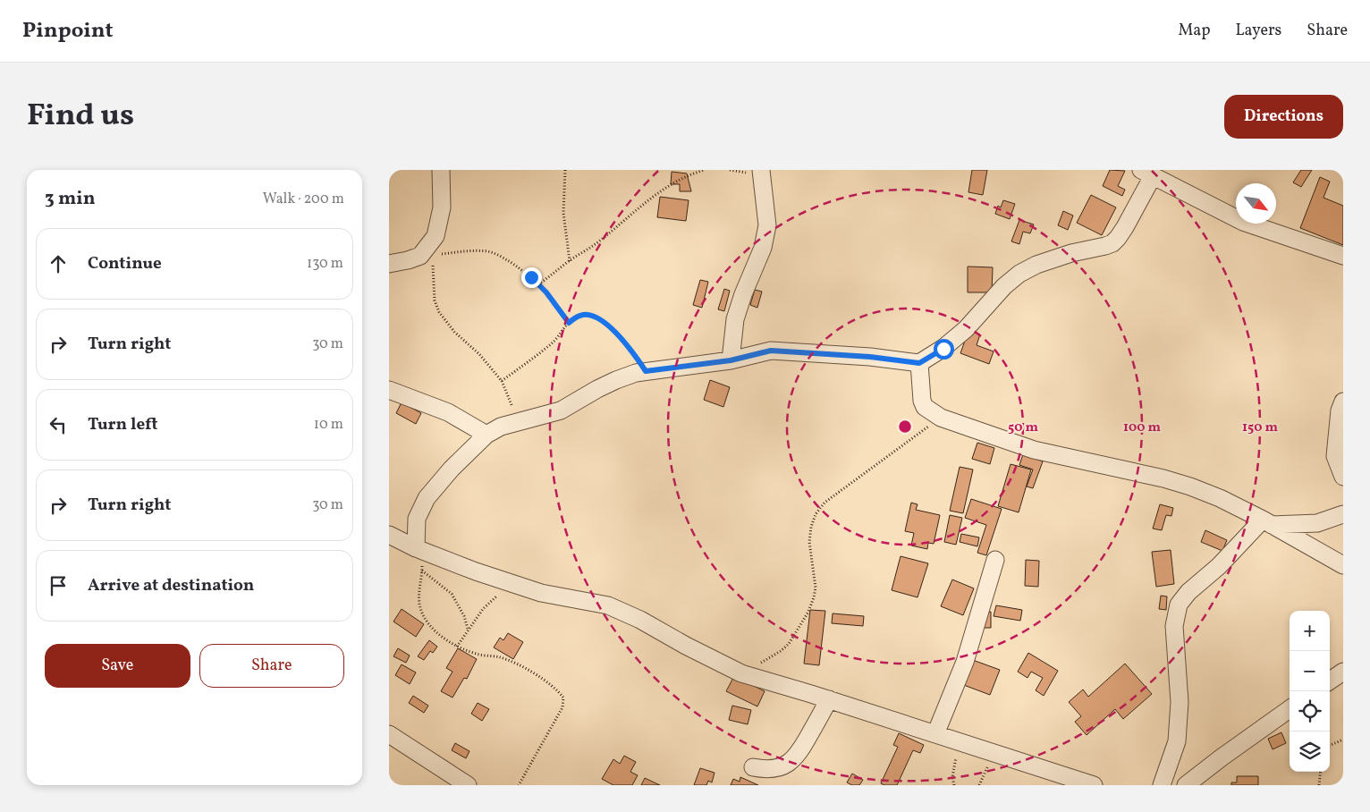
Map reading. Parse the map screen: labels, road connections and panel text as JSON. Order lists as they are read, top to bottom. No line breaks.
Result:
{"north":"bottom right","page":{"header":"Pinpoint","nav":["Map","Layers","Share"],"title":"Find us","buttons":["Directions",["Save","Share"]],"heading":["3 min","Walk · 200 m"],"list":[["Continue","130 m"],["Turn right","30 m"],["Turn left","10 m"],["Turn right","30 m"],"Arrive at destination"],"map_buttons":["+","−"]},"rings":["50 m","100 m","150 m"]}
